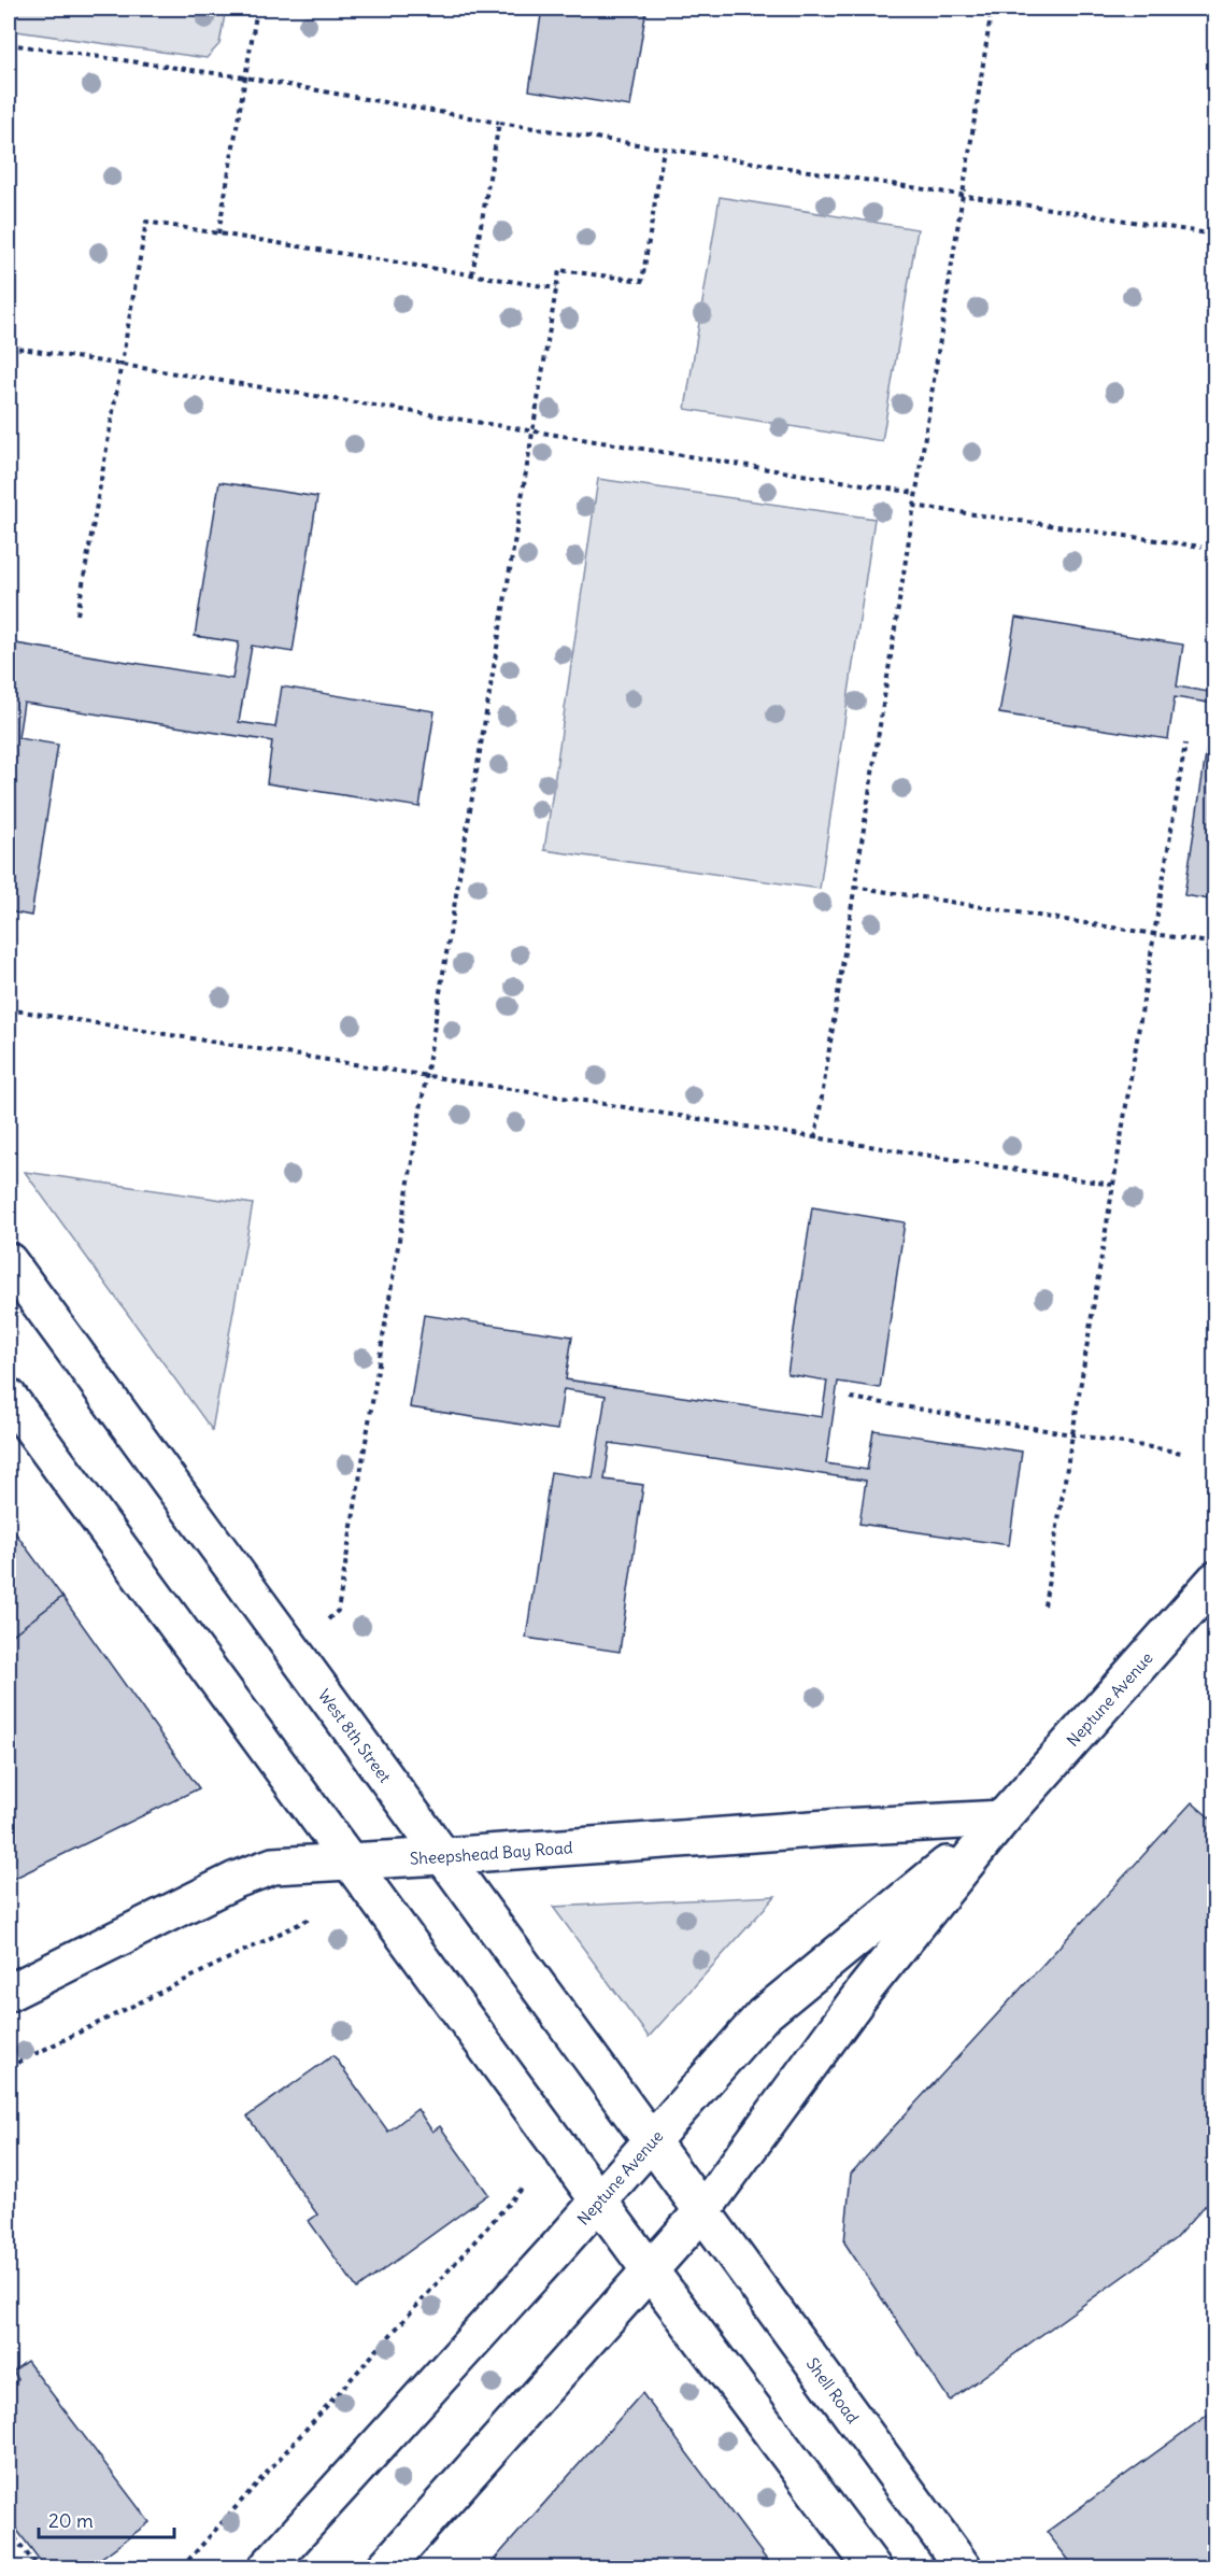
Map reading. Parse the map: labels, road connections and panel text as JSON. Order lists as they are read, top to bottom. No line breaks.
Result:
{"streets":{"street":["Neptune Avenue","West 8th Street","Sheepshead Bay Road","Shell Road"]},"crossings":[["Neptune Avenue","West 8th Street"],["Neptune Avenue","Sheepshead Bay Road"],["Neptune Avenue","Shell Road"],["West 8th Street","Sheepshead Bay Road"],["West 8th Street","Shell Road"]],"scale_bar":"20 m"}
